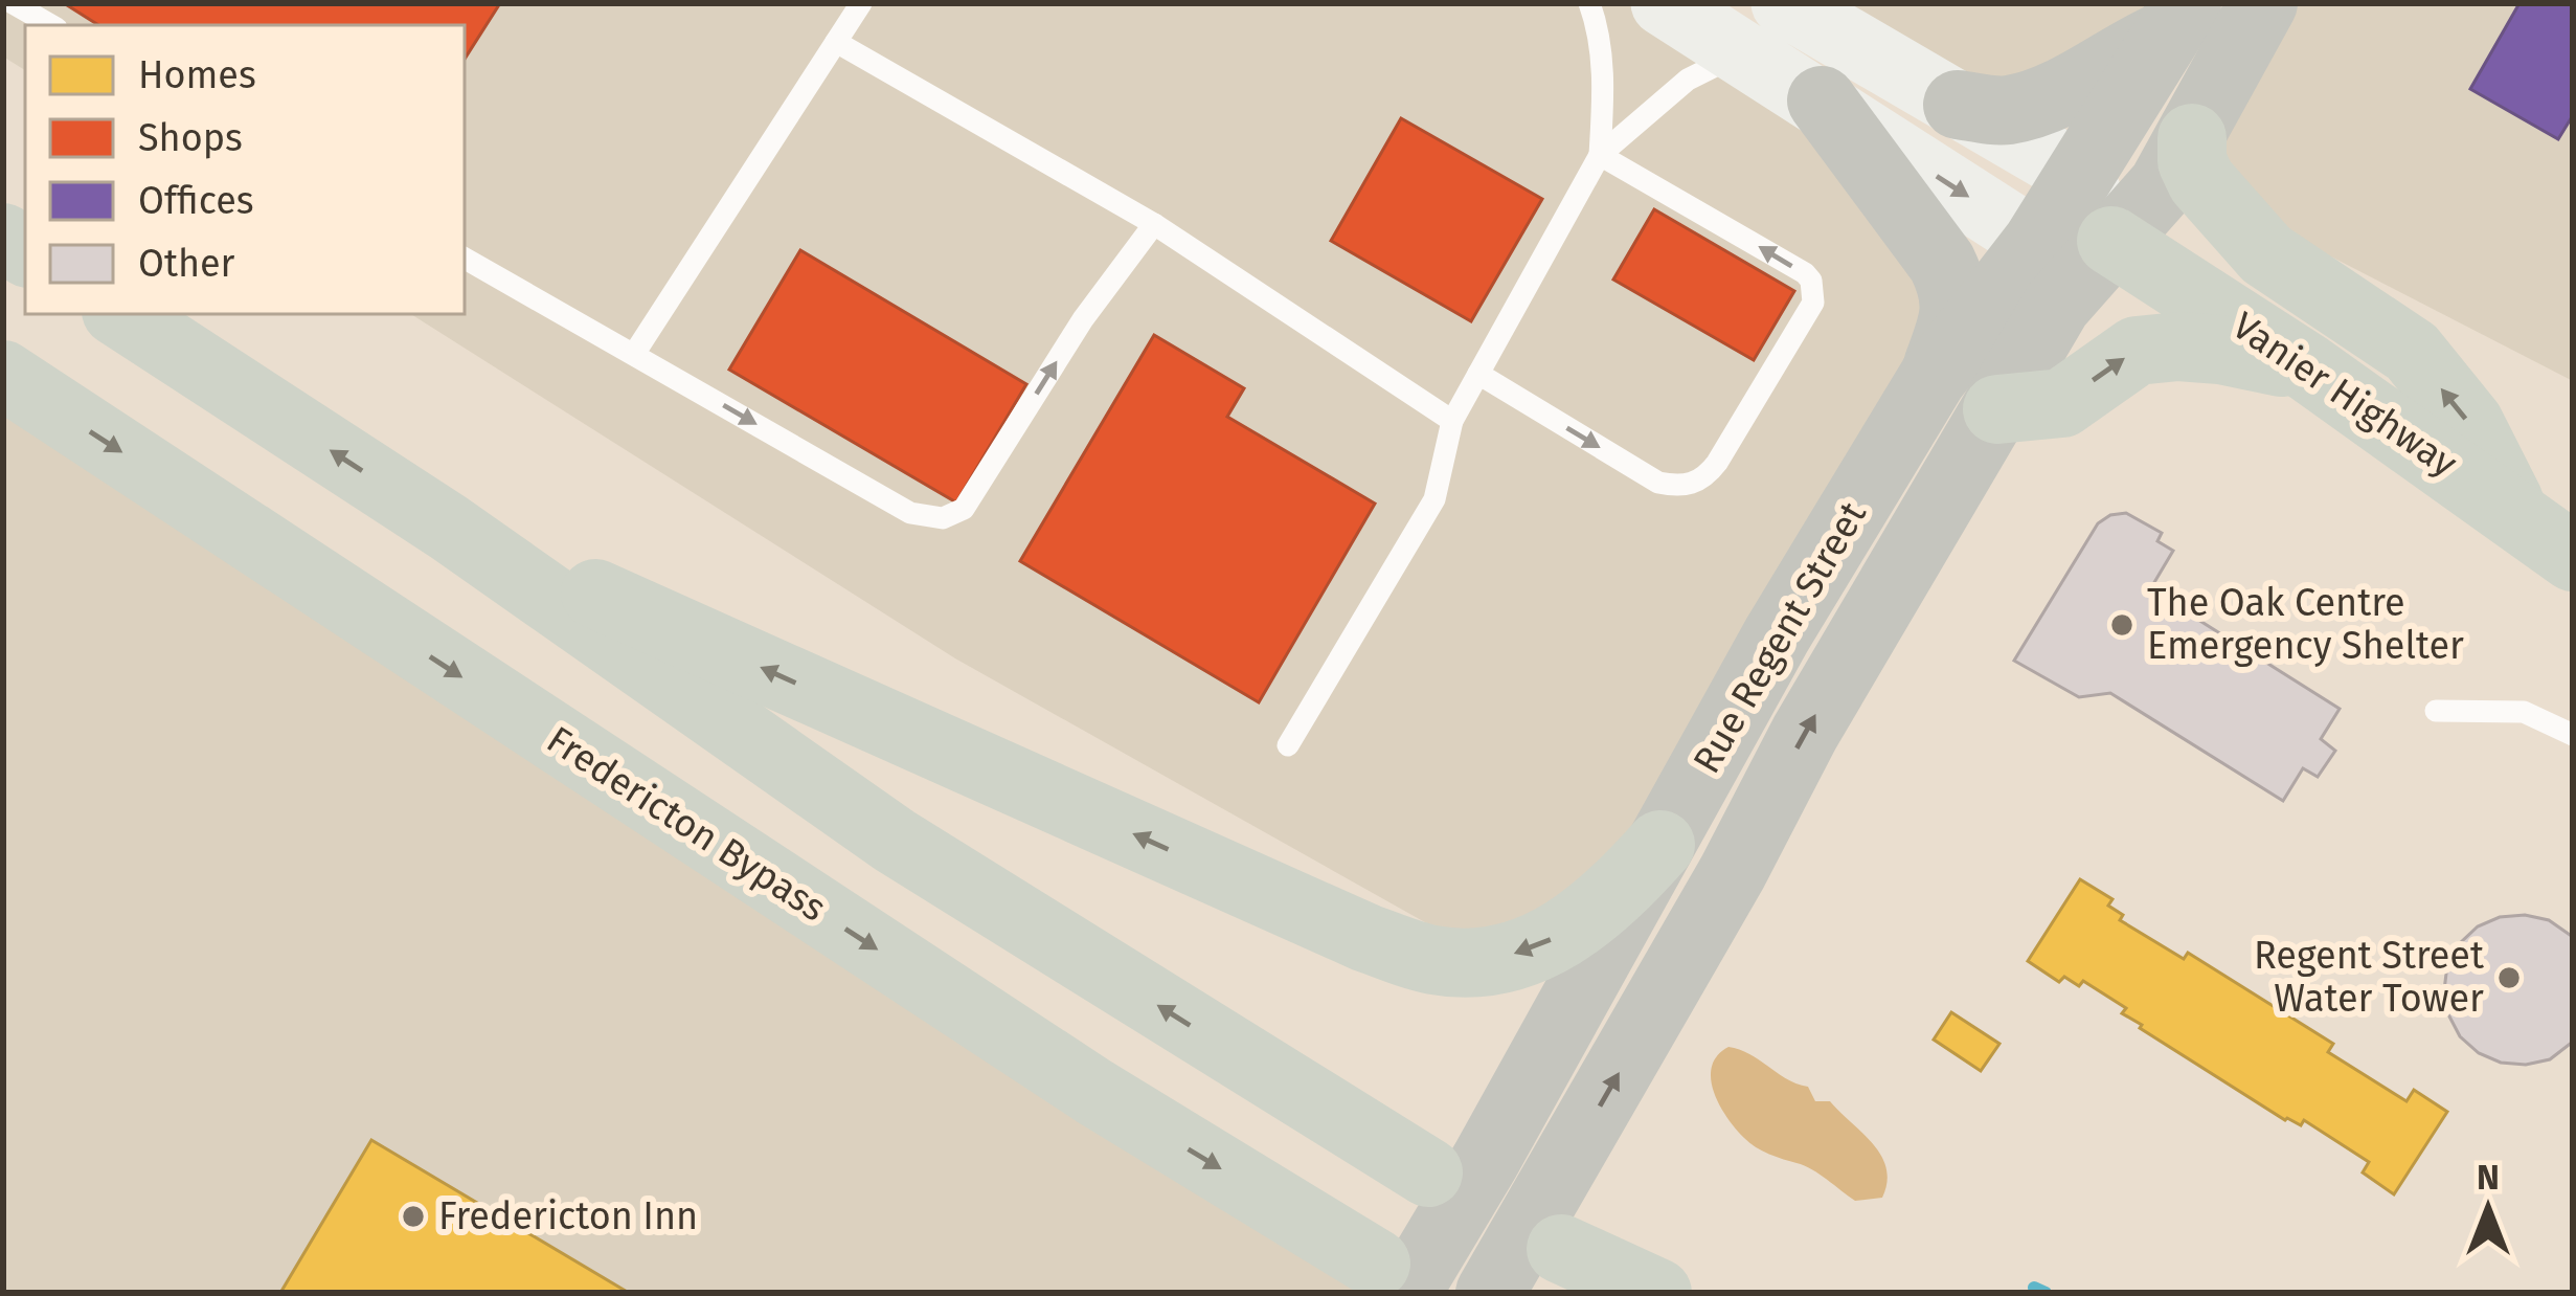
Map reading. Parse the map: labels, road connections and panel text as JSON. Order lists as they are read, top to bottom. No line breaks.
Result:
{"streets":{"highway":["Vanier Highway","Fredericton Bypass"],"main road":["Rue Regent Street"]},"crossings":[["Vanier Highway","Rue Regent Street"],["Rue Regent Street","Fredericton Bypass"]],"places":["The Oak Centre Emergency Shelter","Regent Street Water Tower","Fredericton Inn"],"legend":["Homes","Shops","Offices","Other"],"north":"top"}
